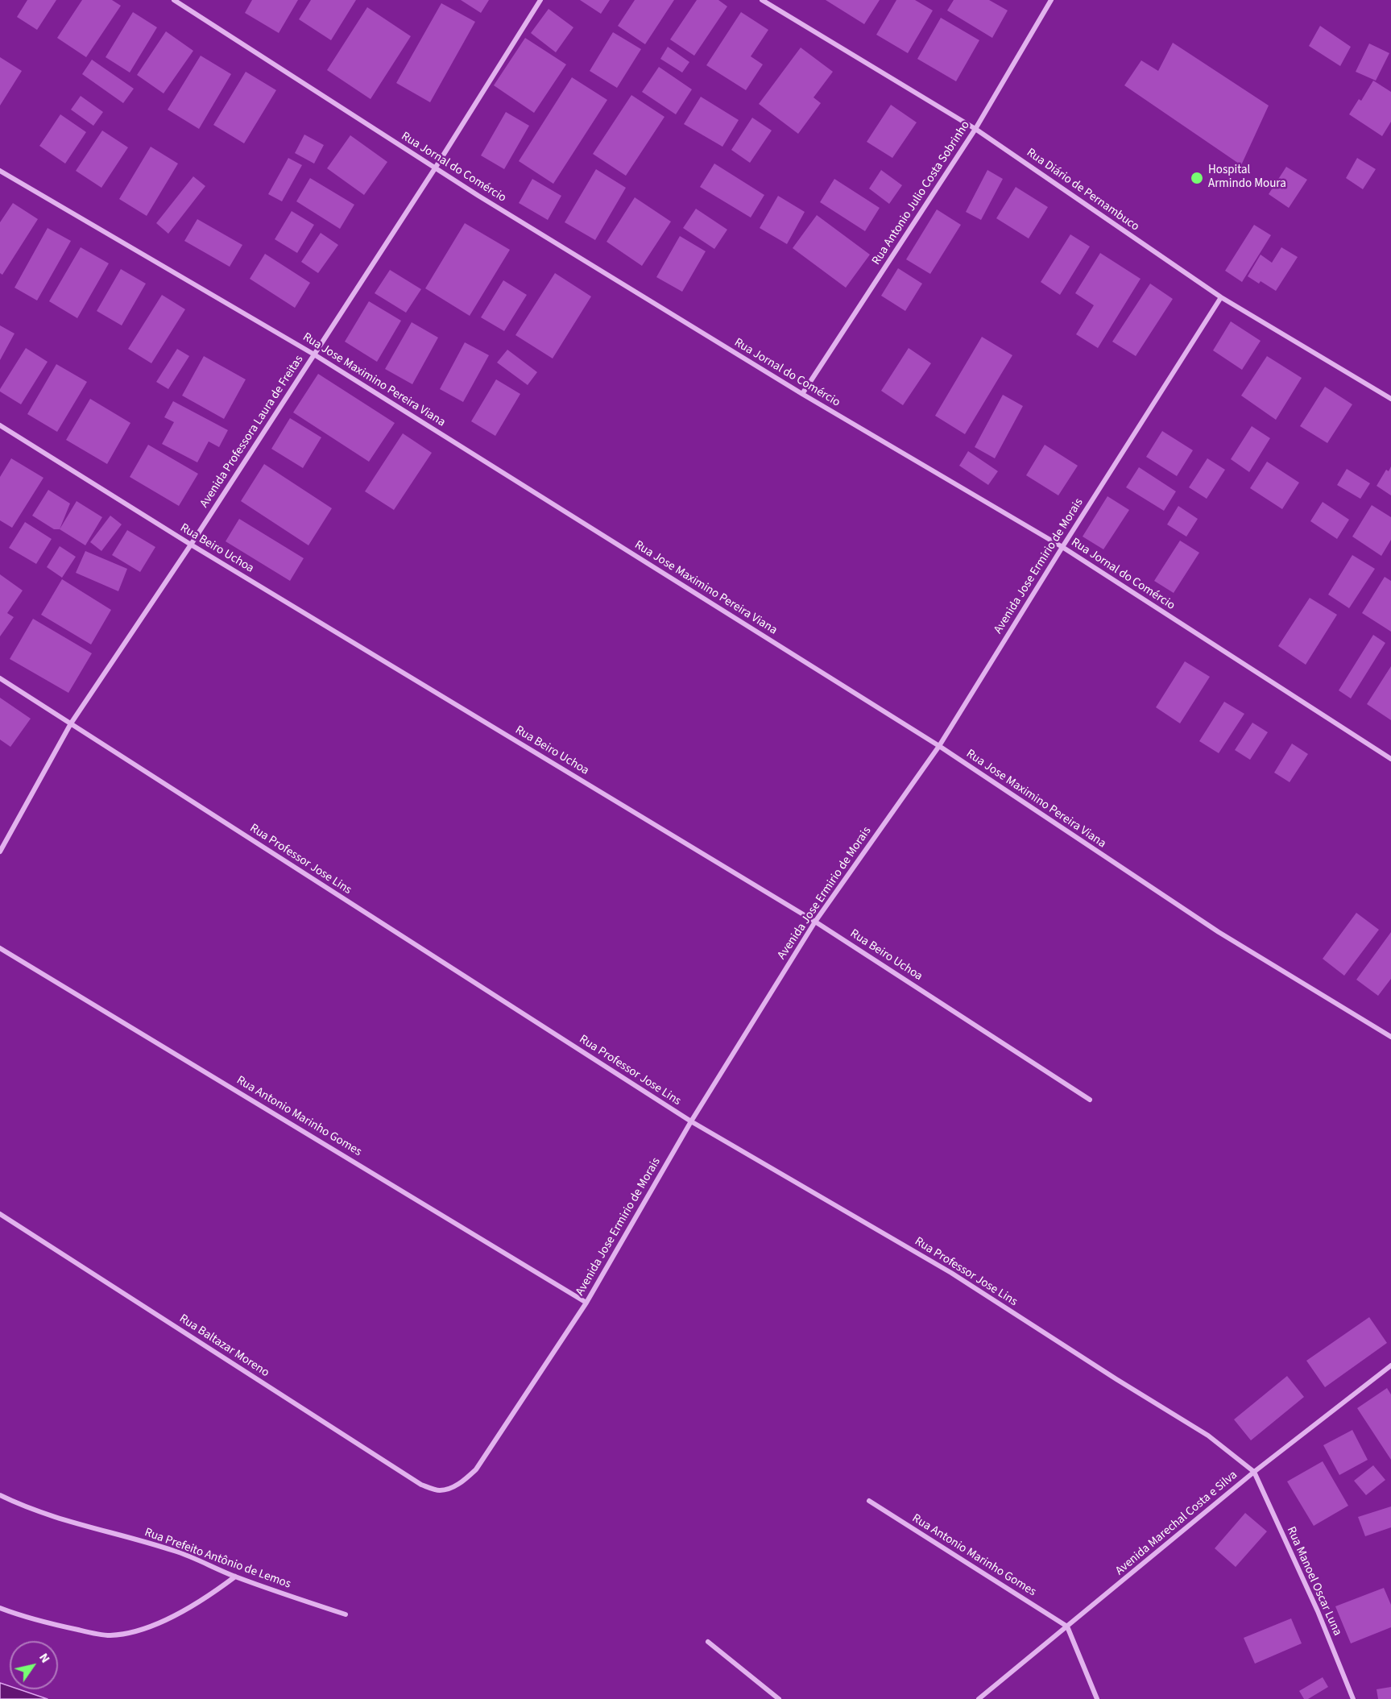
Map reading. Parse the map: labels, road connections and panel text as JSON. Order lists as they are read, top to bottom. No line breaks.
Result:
{"streets":{"street":["Rua Jornal do Comércio","Rua Diário de Pernambuco","Rua Antonio Julio Costa Sobrinho","Rua Jose Maximino Pereira Viana","Avenida Professora Laura de Freitas","Rua Beiro Uchoa","Avenida Jose Ermirio de Morais","Rua Professor Jose Lins","Rua Antonio Marinho Gomes","Rua Baltazar Moreno","Avenida Marechal Costa e Silva","Rua Prefeito Antônio de Lemos","Rua Manoel Oscar Luna"]},"crossings":[["Rua Jornal do Comércio","Rua Antonio Julio Costa Sobrinho"],["Rua Jornal do Comércio","Avenida Professora Laura de Freitas"],["Rua Jornal do Comércio","Avenida Jose Ermirio de Morais"],["Rua Diário de Pernambuco","Rua Antonio Julio Costa Sobrinho"],["Rua Diário de Pernambuco","Avenida Jose Ermirio de Morais"],["Rua Jose Maximino Pereira Viana","Avenida Professora Laura de Freitas"],["Rua Jose Maximino Pereira Viana","Avenida Jose Ermirio de Morais"],["Avenida Professora Laura de Freitas","Rua Beiro Uchoa"],["Avenida Professora Laura de Freitas","Rua Professor Jose Lins"],["Rua Beiro Uchoa","Avenida Jose Ermirio de Morais"],["Avenida Jose Ermirio de Morais","Rua Professor Jose Lins"],["Avenida Jose Ermirio de Morais","Rua Antonio Marinho Gomes"],["Avenida Jose Ermirio de Morais","Rua Baltazar Moreno"],["Rua Professor Jose Lins","Avenida Marechal Costa e Silva"],["Rua Professor Jose Lins","Rua Manoel Oscar Luna"],["Rua Antonio Marinho Gomes","Avenida Marechal Costa e Silva"],["Avenida Marechal Costa e Silva","Rua Manoel Oscar Luna"]],"places":["Hospital Armindo Moura"],"north":"top right"}
